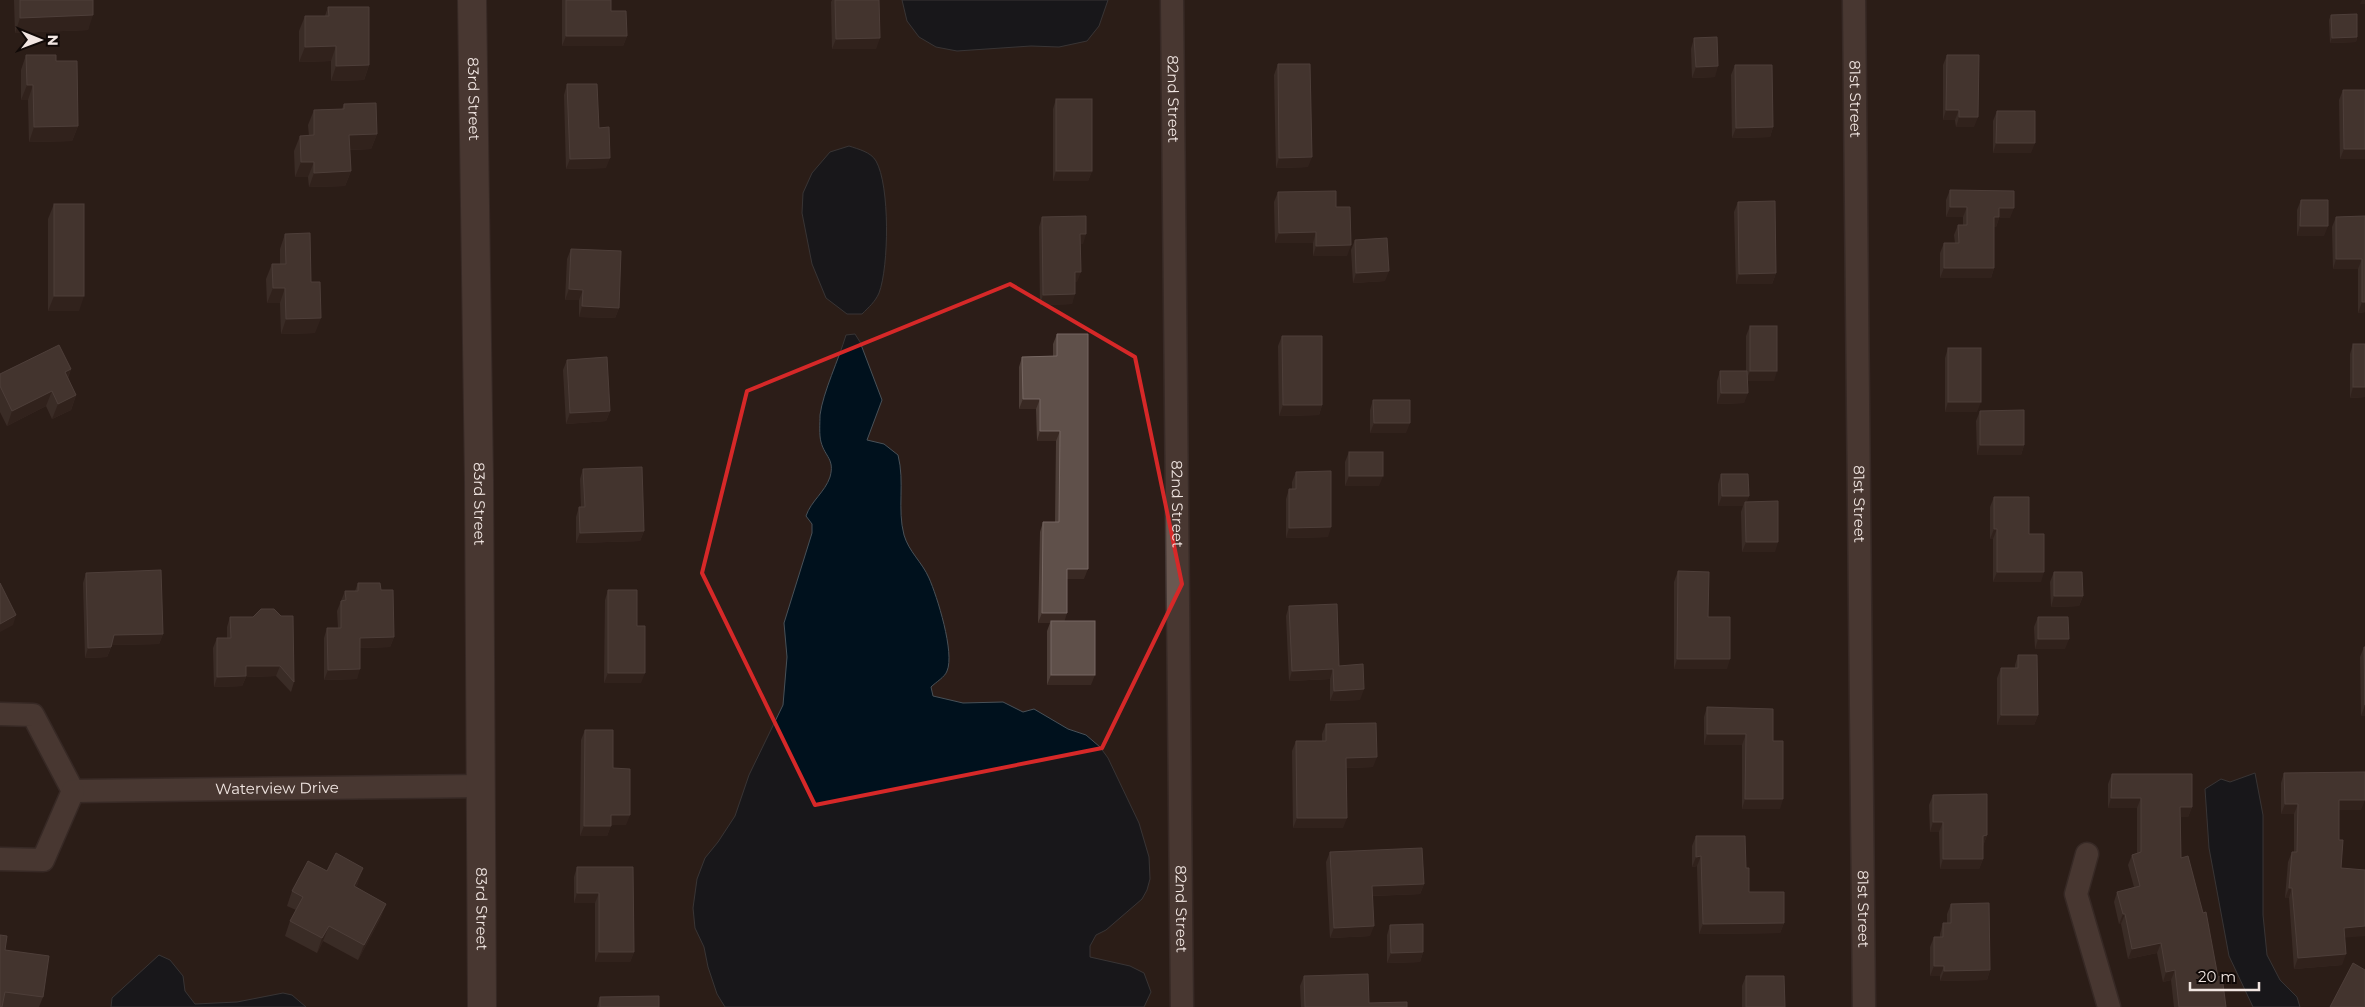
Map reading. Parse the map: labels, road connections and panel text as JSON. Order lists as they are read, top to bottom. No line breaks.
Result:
{"streets":{"street":["83rd Street","82nd Street","81st Street","Waterview Drive"]},"crossings":[["83rd Street","Waterview Drive"]],"scale_bar":"20 m","north":"right"}
